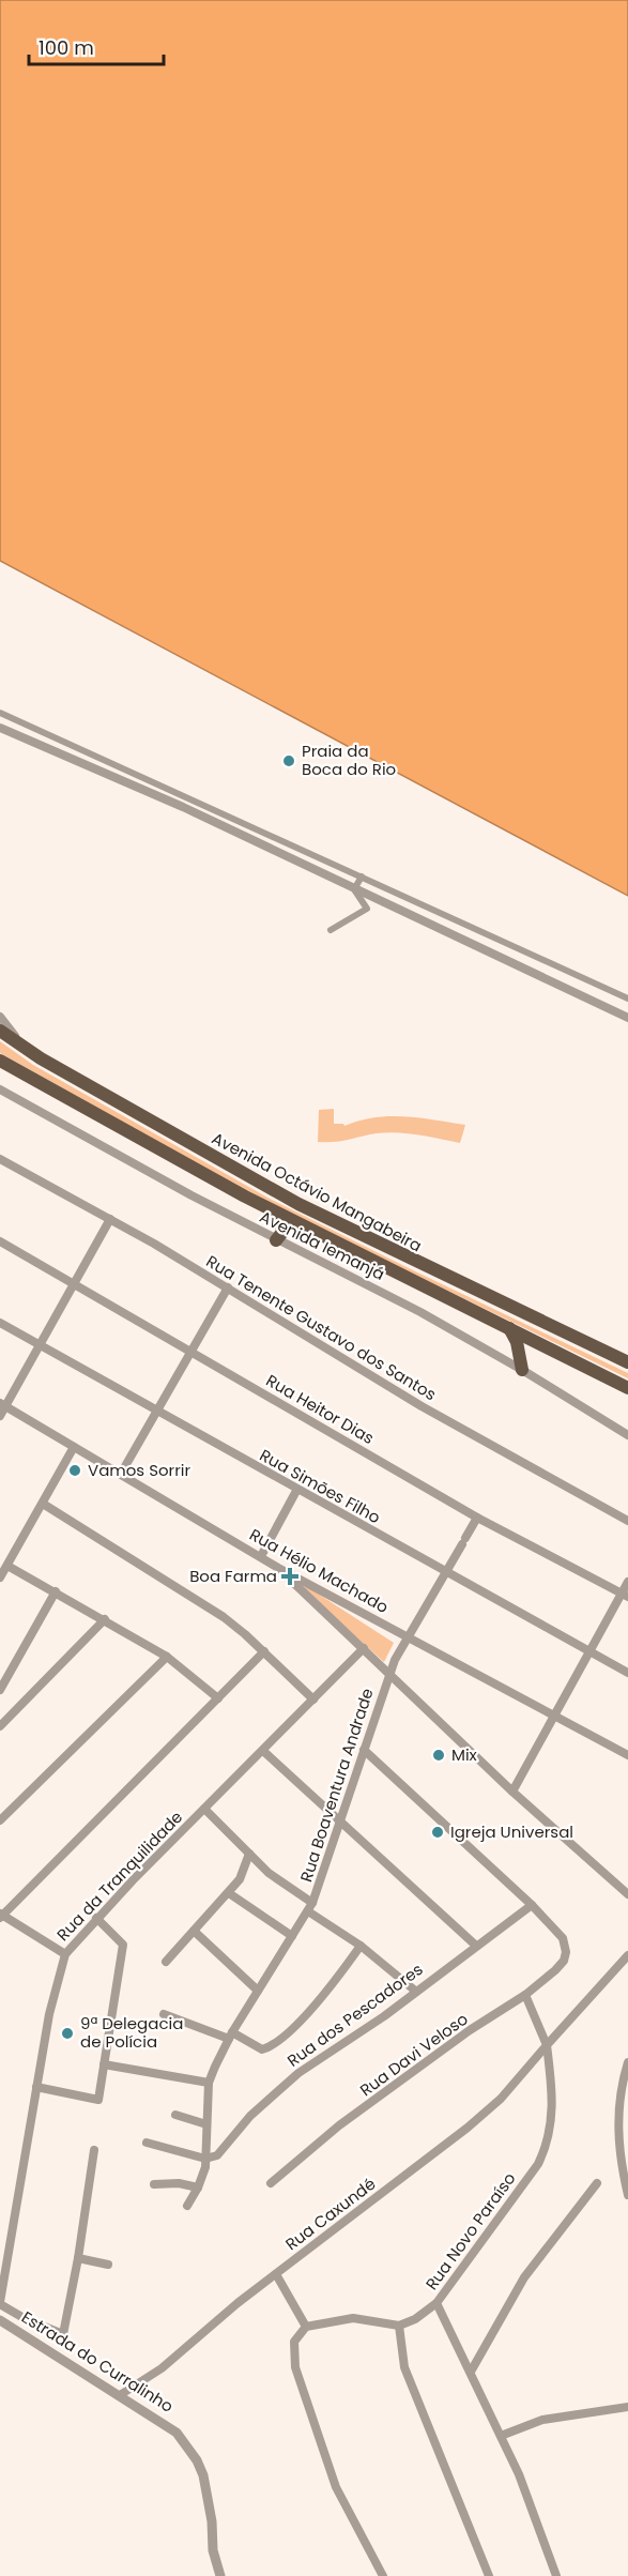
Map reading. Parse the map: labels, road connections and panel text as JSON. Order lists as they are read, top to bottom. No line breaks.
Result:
{"streets":{"main road":["Avenida Octávio Mangabeira"],"street":["Avenida Iemanjá","Rua Tenente Gustavo dos Santos","Rua Heitor Dias","Rua Simões Filho","Rua Hélio Machado","Rua Boaventura Andrade","Rua da Tranquilidade","Rua dos Pescadores","Rua Davi Veloso","Rua Caxundé","Rua Novo Paraíso","Estrada do Curralinho"]},"crossings":[["Rua Heitor Dias","Rua Boaventura Andrade"],["Rua Simões Filho","Rua Boaventura Andrade"],["Rua Hélio Machado","Rua Boaventura Andrade"],["Rua dos Pescadores","Rua Davi Veloso"],["Rua Davi Veloso","Rua Novo Paraíso"],["Rua Caxundé","Rua Novo Paraíso"],["Rua Caxundé","Estrada do Curralinho"]],"places":{"other":["Praia da Boca do Rio","Vamos Sorrir","Mix","Igreja Universal","9ª Delegacia de Polícia"],"health":["Boa Farma"]},"scale_bar":"100 m"}
